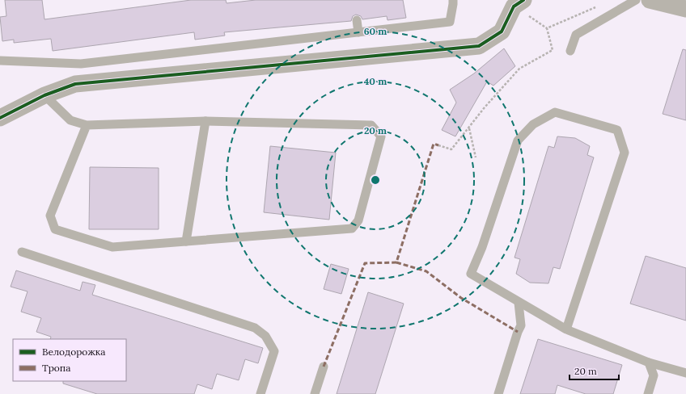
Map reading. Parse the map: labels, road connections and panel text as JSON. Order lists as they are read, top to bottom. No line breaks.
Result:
{"legend":["Велодорожка","Тропа"],"scale_bar":"20 m","rings":["60 m","40 m","20 m"]}
